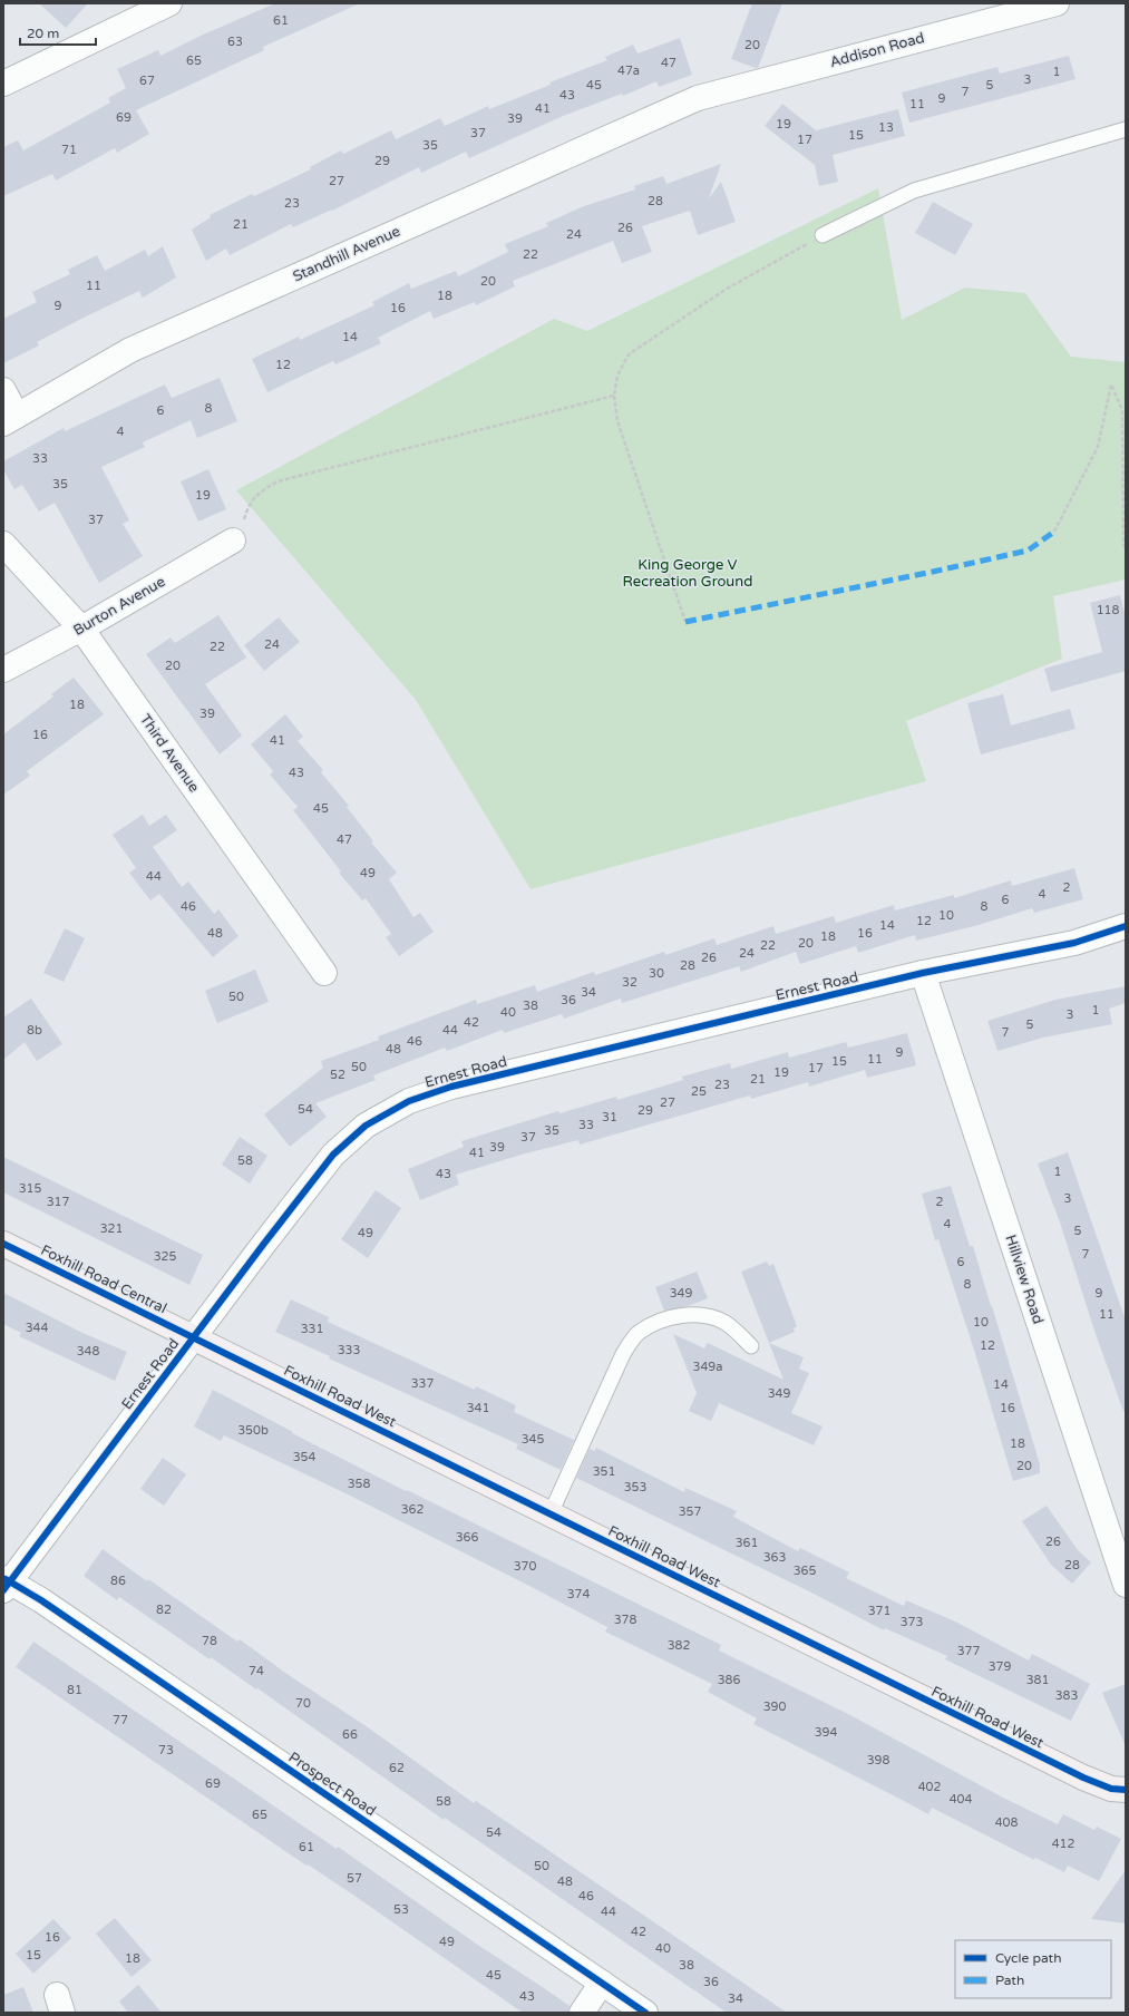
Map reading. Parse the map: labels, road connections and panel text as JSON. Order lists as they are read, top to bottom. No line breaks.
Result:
{"streets":{"street":["Addison Road","Standhill Avenue","Burton Avenue","Third Avenue","Ernest Road","Foxhill Road Central","Hillview Road","Foxhill Road West","Prospect Road"]},"crossings":[["Addison Road","Standhill Avenue"],["Burton Avenue","Third Avenue"],["Ernest Road","Foxhill Road Central"],["Ernest Road","Hillview Road"],["Ernest Road","Foxhill Road West"],["Ernest Road","Prospect Road"],["Foxhill Road Central","Foxhill Road West"]],"parks":["King George V Recreation Ground"],"house_numbers":["61","63","20","65","47","47a","1","3","67","45","5","7","43","9","11","41","69","39","19","13","37","15","17","35","71","29","27","28","23","21","26","24","22","20","11","18","9","16","14","12","8","6","4","33","35","19","37","118","24","22","20","18","39","16","41","43","45","47","49","44","2","4","6","46","8","10","12","14","48","16","18","20","22","24","26","28","30","32","34","50","36","38","1","40","3","42","5","8b","44","7","46","48","9","11","15","50","17","19","52","21","23","25","27","54","29","31","33","35","37","39","41","58","1","43","315","3","317","2","4","321","5","49","7","325","6","8","349","9","11","10","344","331","12","333","348","349a","337","14","349","341","16","350b","345","18","354","20","351","358","353","362","357","366","26","361","363","28","370","365","86","374","82","371","378","373","78","382","377","379","74","386","381","81","383","70","390","77","394","66","73","398","62","69","402","404","58","65","408","54","412","61","50","57","48","46","53","44","42","16","49","40","15","18","38","45","36","43","34"],"legend":["Cycle path","Path"],"scale_bar":"20 m"}
